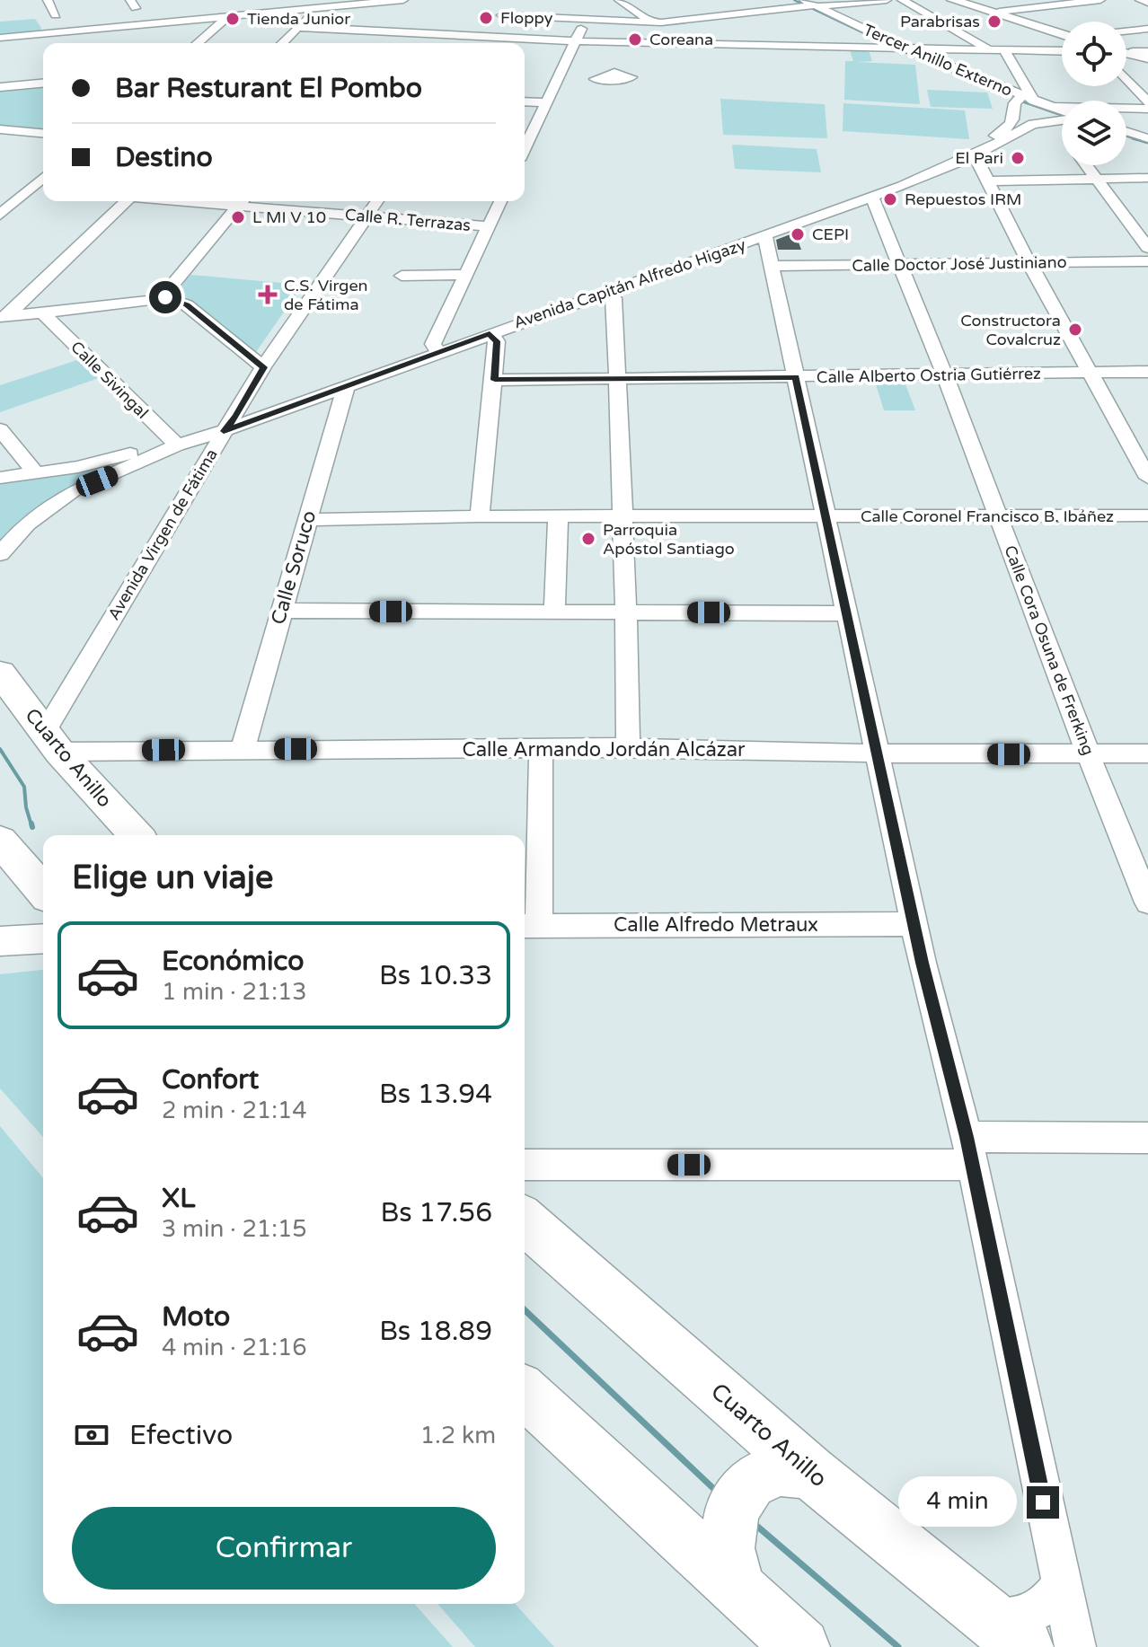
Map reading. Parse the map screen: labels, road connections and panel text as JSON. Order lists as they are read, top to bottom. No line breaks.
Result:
{"streets":{"highway":["Cuarto Anillo"],"street":["Tercer Anillo Externo","Calle R. Terrazas","Calle Doctor José Justiniano","Avenida Capitán Alfredo Higazy","Calle Alberto Ostria Gutiérrez","Calle Sivingal","Calle Coronel Francisco B. Ibáñez","Avenida Virgen de Fátima","Calle Soruco","Calle Cora Osuna de Frerking","Calle Armando Jordán Alcázar","Calle Alfredo Metraux"]},"crossings":[["Tercer Anillo Externo","Avenida Capitán Alfredo Higazy"],["Calle R. Terrazas","Avenida Virgen de Fátima"],["Calle Doctor José Justiniano","Calle Cora Osuna de Frerking"],["Avenida Capitán Alfredo Higazy","Calle Sivingal"],["Avenida Capitán Alfredo Higazy","Avenida Virgen de Fátima"],["Avenida Capitán Alfredo Higazy","Calle Soruco"],["Avenida Capitán Alfredo Higazy","Calle Cora Osuna de Frerking"],["Calle Alberto Ostria Gutiérrez","Calle Cora Osuna de Frerking"],["Calle Coronel Francisco B. Ibáñez","Calle Soruco"],["Calle Coronel Francisco B. Ibáñez","Calle Cora Osuna de Frerking"],["Avenida Virgen de Fátima","Calle Armando Jordán Alcázar"],["Avenida Virgen de Fátima","Cuarto Anillo"],["Calle Soruco","Calle Armando Jordán Alcázar"],["Calle Cora Osuna de Frerking","Calle Armando Jordán Alcázar"],["Calle Armando Jordán Alcázar","Cuarto Anillo"]],"places":{"other":["Floppy","Tienda Junior","Parabrisas","Coreana","El Pari","Repuestos IRM","L MI V 10","CEPI","Constructora Covalcruz","Parroquia Apóstol Santiago"],"health":["C.S. Virgen de Fátima"]},"page":{"banner":["Bar Resturant El Pombo","Destino"],"heading":"Elige un viaje","list":[{"name":"Económico","note":"1 min · 21:13","value":"Bs 10.33"},{"name":"Confort","note":"2 min · 21:14","value":"Bs 13.94"},{"name":"XL","note":"3 min · 21:15","value":"Bs 17.56"},{"name":"Moto","note":"4 min · 21:16","value":"Bs 18.89"}],"pay":["Efectivo","1.2 km"],"bubble":"4 min","buttons":"Confirmar"}}
